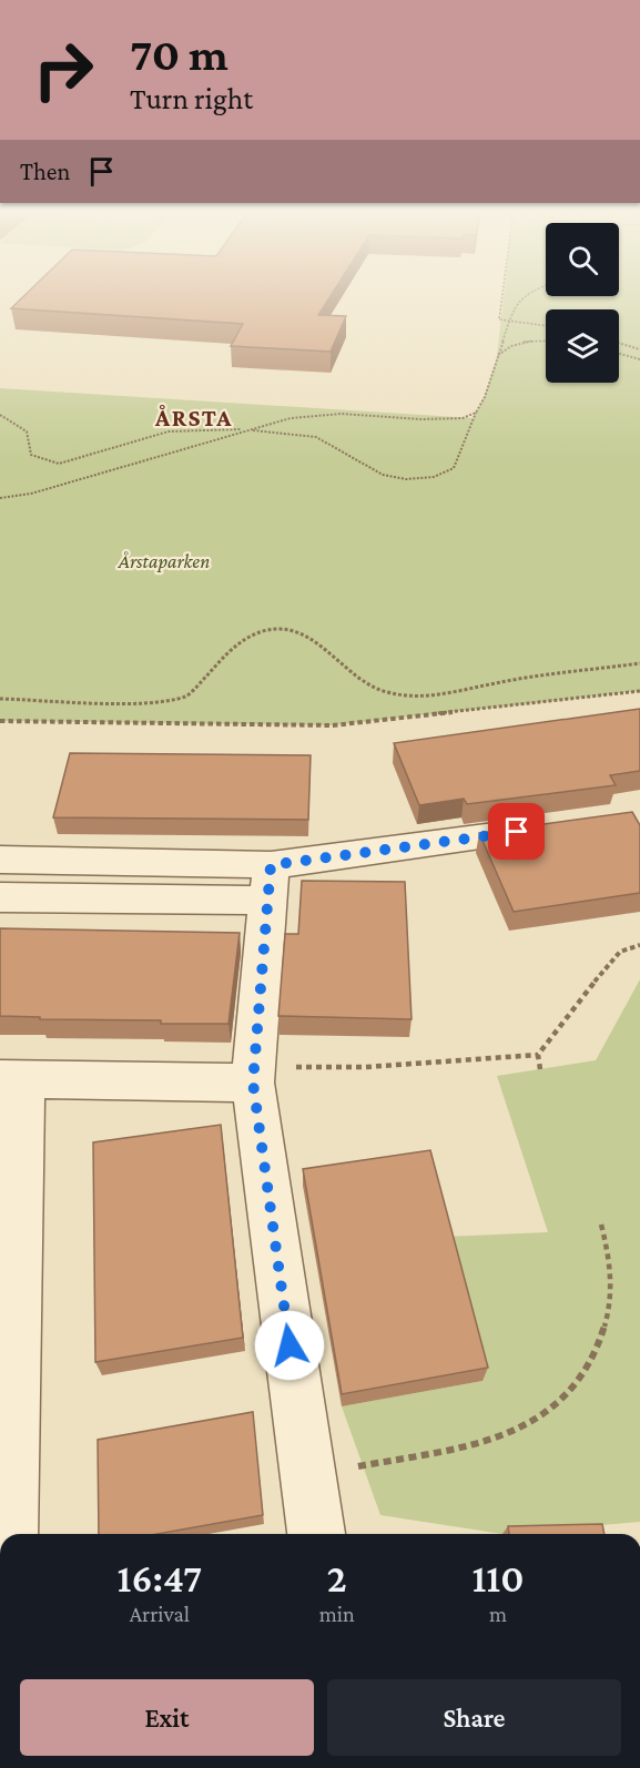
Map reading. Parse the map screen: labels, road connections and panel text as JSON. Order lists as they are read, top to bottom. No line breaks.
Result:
{"districts":["ÅRSTA"],"parks":["Årstaparken"],"page":{"turn":["70 m","Turn right"],"then":"Then","eta":["16:47","Arrival","2","min","110","m"],"buttons":["Exit","Share"]}}
